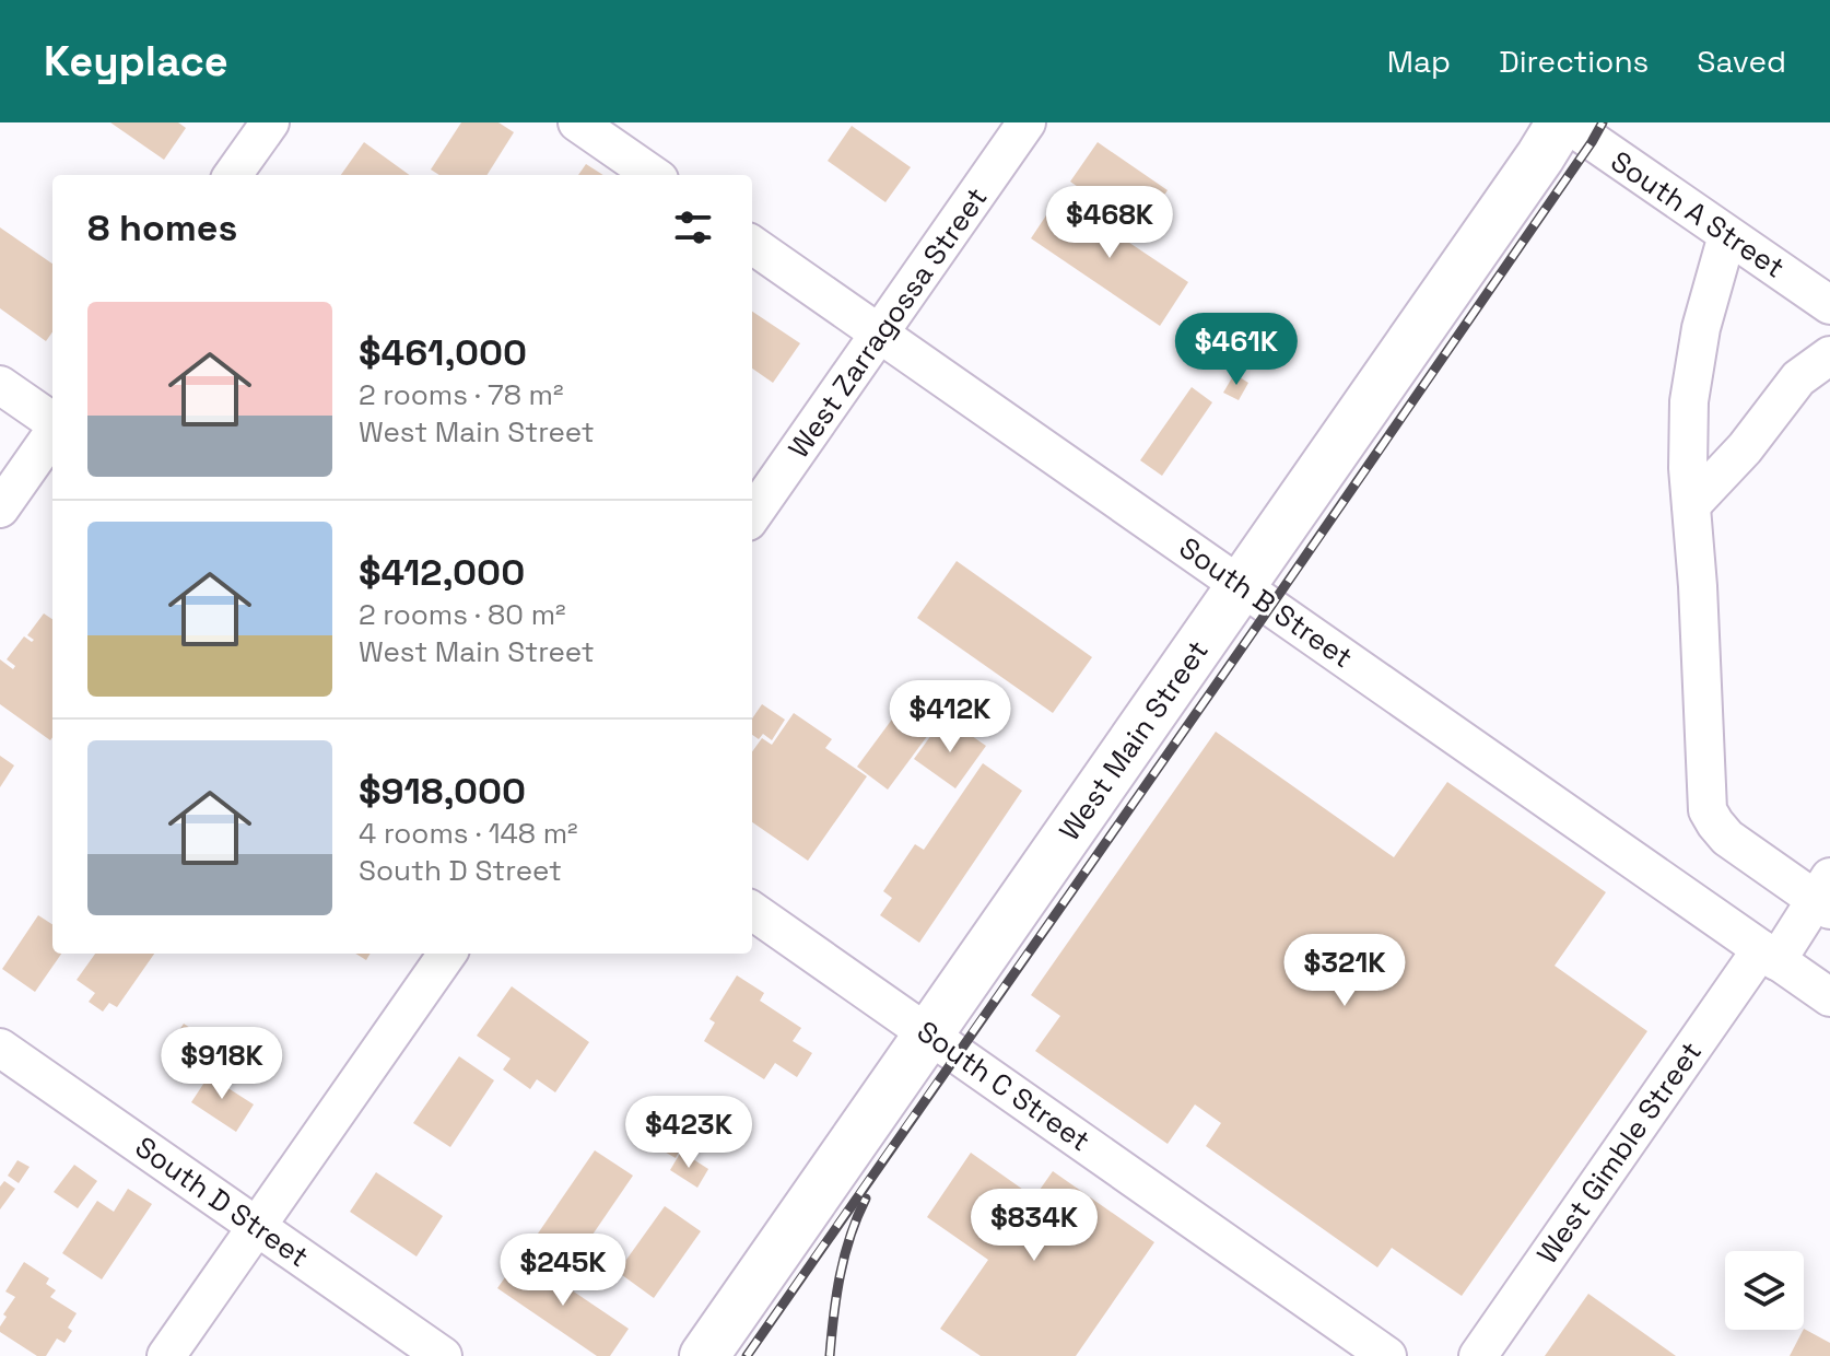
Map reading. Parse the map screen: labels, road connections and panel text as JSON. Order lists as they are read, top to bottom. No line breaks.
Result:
{"streets":{"main road":["West Main Street"],"street":["South A Street","West Zarragossa Street","South B Street","South C Street","West Gimble Street","South D Street"]},"crossings":[["South A Street","West Main Street"],["West Zarragossa Street","South B Street"],["South B Street","West Main Street"],["South B Street","West Gimble Street"],["West Main Street","South C Street"]],"page":{"header":"Keyplace","nav":["Map","Directions","Saved"],"heading":"8 homes","price":["$468K","$461K","$412K","$321K","$918K","$423K","$834K","$245K"],"list":[{"name":"$461,000","note":"2 rooms · 78 m² · West Main Street"},{"name":"$412,000","note":"2 rooms · 80 m² · West Main Street"},{"name":"$918,000","note":"4 rooms · 148 m² · South D Street"}]}}
